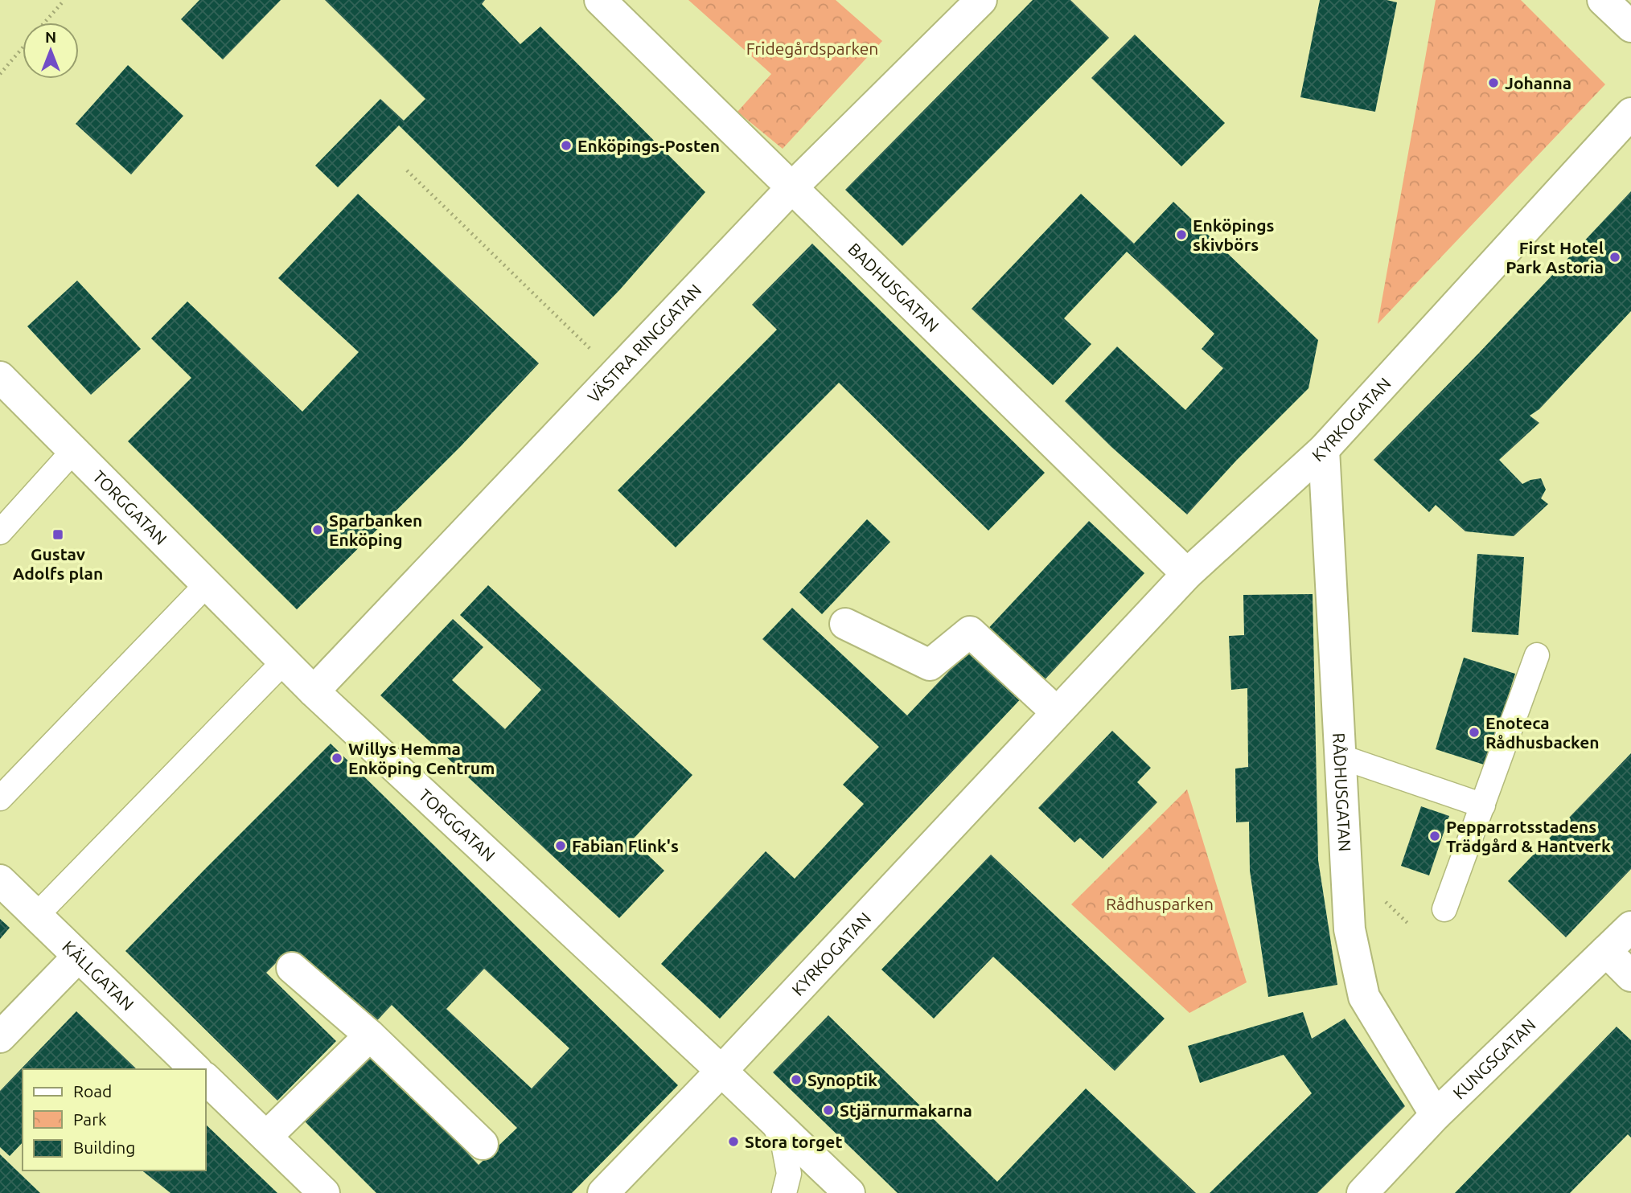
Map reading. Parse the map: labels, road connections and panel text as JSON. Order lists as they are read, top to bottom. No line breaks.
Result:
{"streets":{"street":["BADHUSGATAN","VÄSTRA RINGGATAN","KYRKOGATAN","TORGGATAN","RÅDHUSGATAN","KÄLLGATAN","KUNGSGATAN"]},"crossings":[["BADHUSGATAN","VÄSTRA RINGGATAN"],["BADHUSGATAN","KYRKOGATAN"],["VÄSTRA RINGGATAN","TORGGATAN"],["KYRKOGATAN","TORGGATAN"],["KYRKOGATAN","RÅDHUSGATAN"],["RÅDHUSGATAN","KUNGSGATAN"]],"parks":["Fridegårdsparken","Rådhusparken"],"places":{"other":["Johanna","Enköpings-Posten","Enköpings skivbörs","First Hotel Park Astoria","Sparbanken Enköping","Enoteca Rådhusbacken","Willys Hemma Enköping Centrum","Pepparrotsstadens Trädgård & Hantverk","Fabian Flink's","Synoptik","Stjärnurmakarna","Stora torget"],"transit":["Gustav Adolfs plan"]},"legend":["Road","Park","Building"],"north":"top"}
